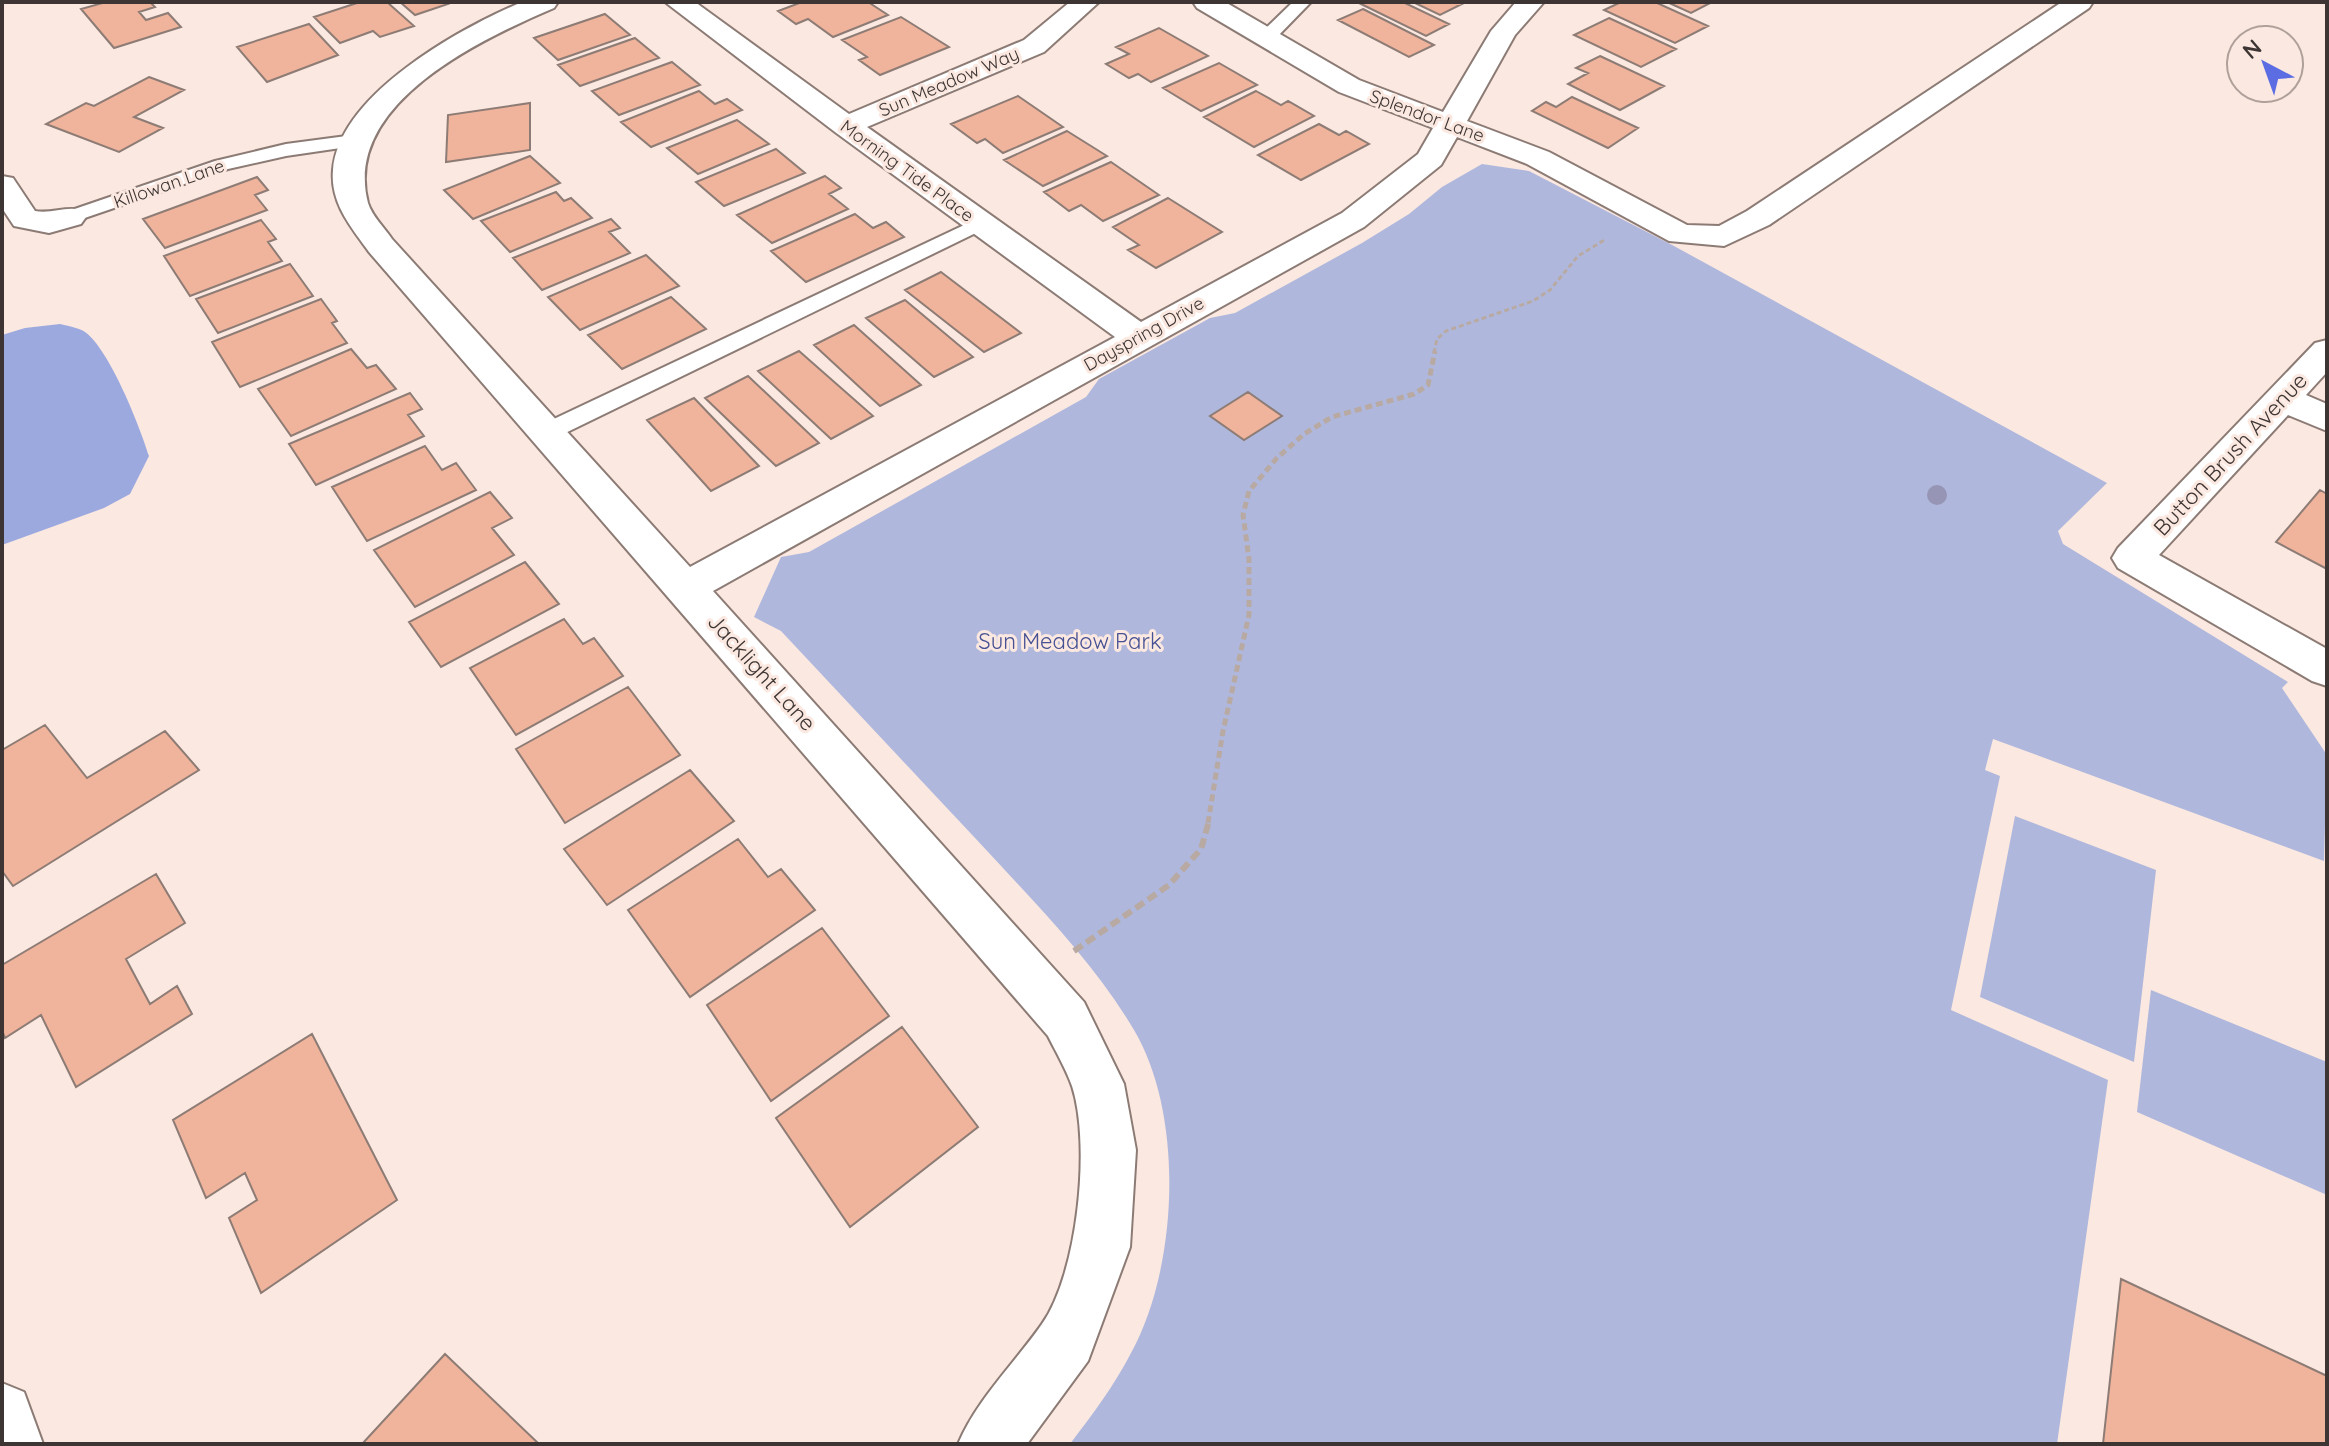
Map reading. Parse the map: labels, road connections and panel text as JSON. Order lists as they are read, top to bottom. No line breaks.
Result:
{"streets":{"street":["Sun Meadow Way","Splendor Lane","Morning Tide Place","Killowan Lane","Dayspring Drive","Button Brush Avenue","Jacklight Lane"]},"crossings":[["Sun Meadow Way","Morning Tide Place"],["Splendor Lane","Dayspring Drive"],["Morning Tide Place","Dayspring Drive"],["Killowan Lane","Jacklight Lane"],["Dayspring Drive","Jacklight Lane"]],"parks":["Sun Meadow Park"],"north":"top left"}
